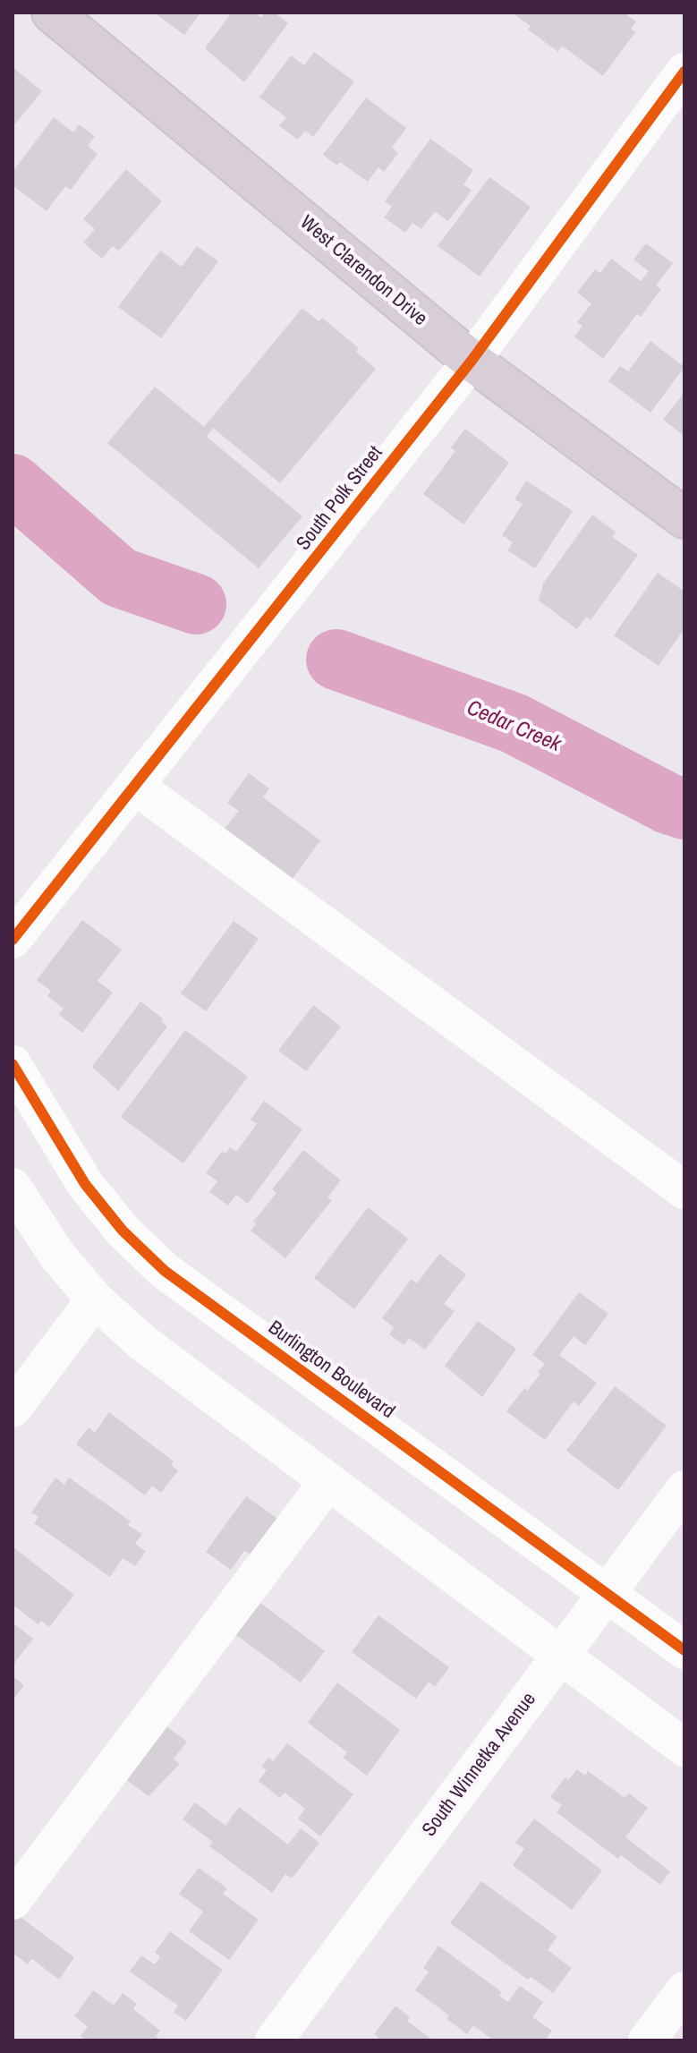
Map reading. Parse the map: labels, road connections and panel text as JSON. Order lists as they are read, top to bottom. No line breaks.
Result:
{"streets":{"main road":["West Clarendon Drive"],"street":["South Polk Street","Burlington Boulevard","South Winnetka Avenue"]},"crossings":[["West Clarendon Drive","South Polk Street"],["Burlington Boulevard","South Winnetka Avenue"]],"water":["Cedar Creek"]}
